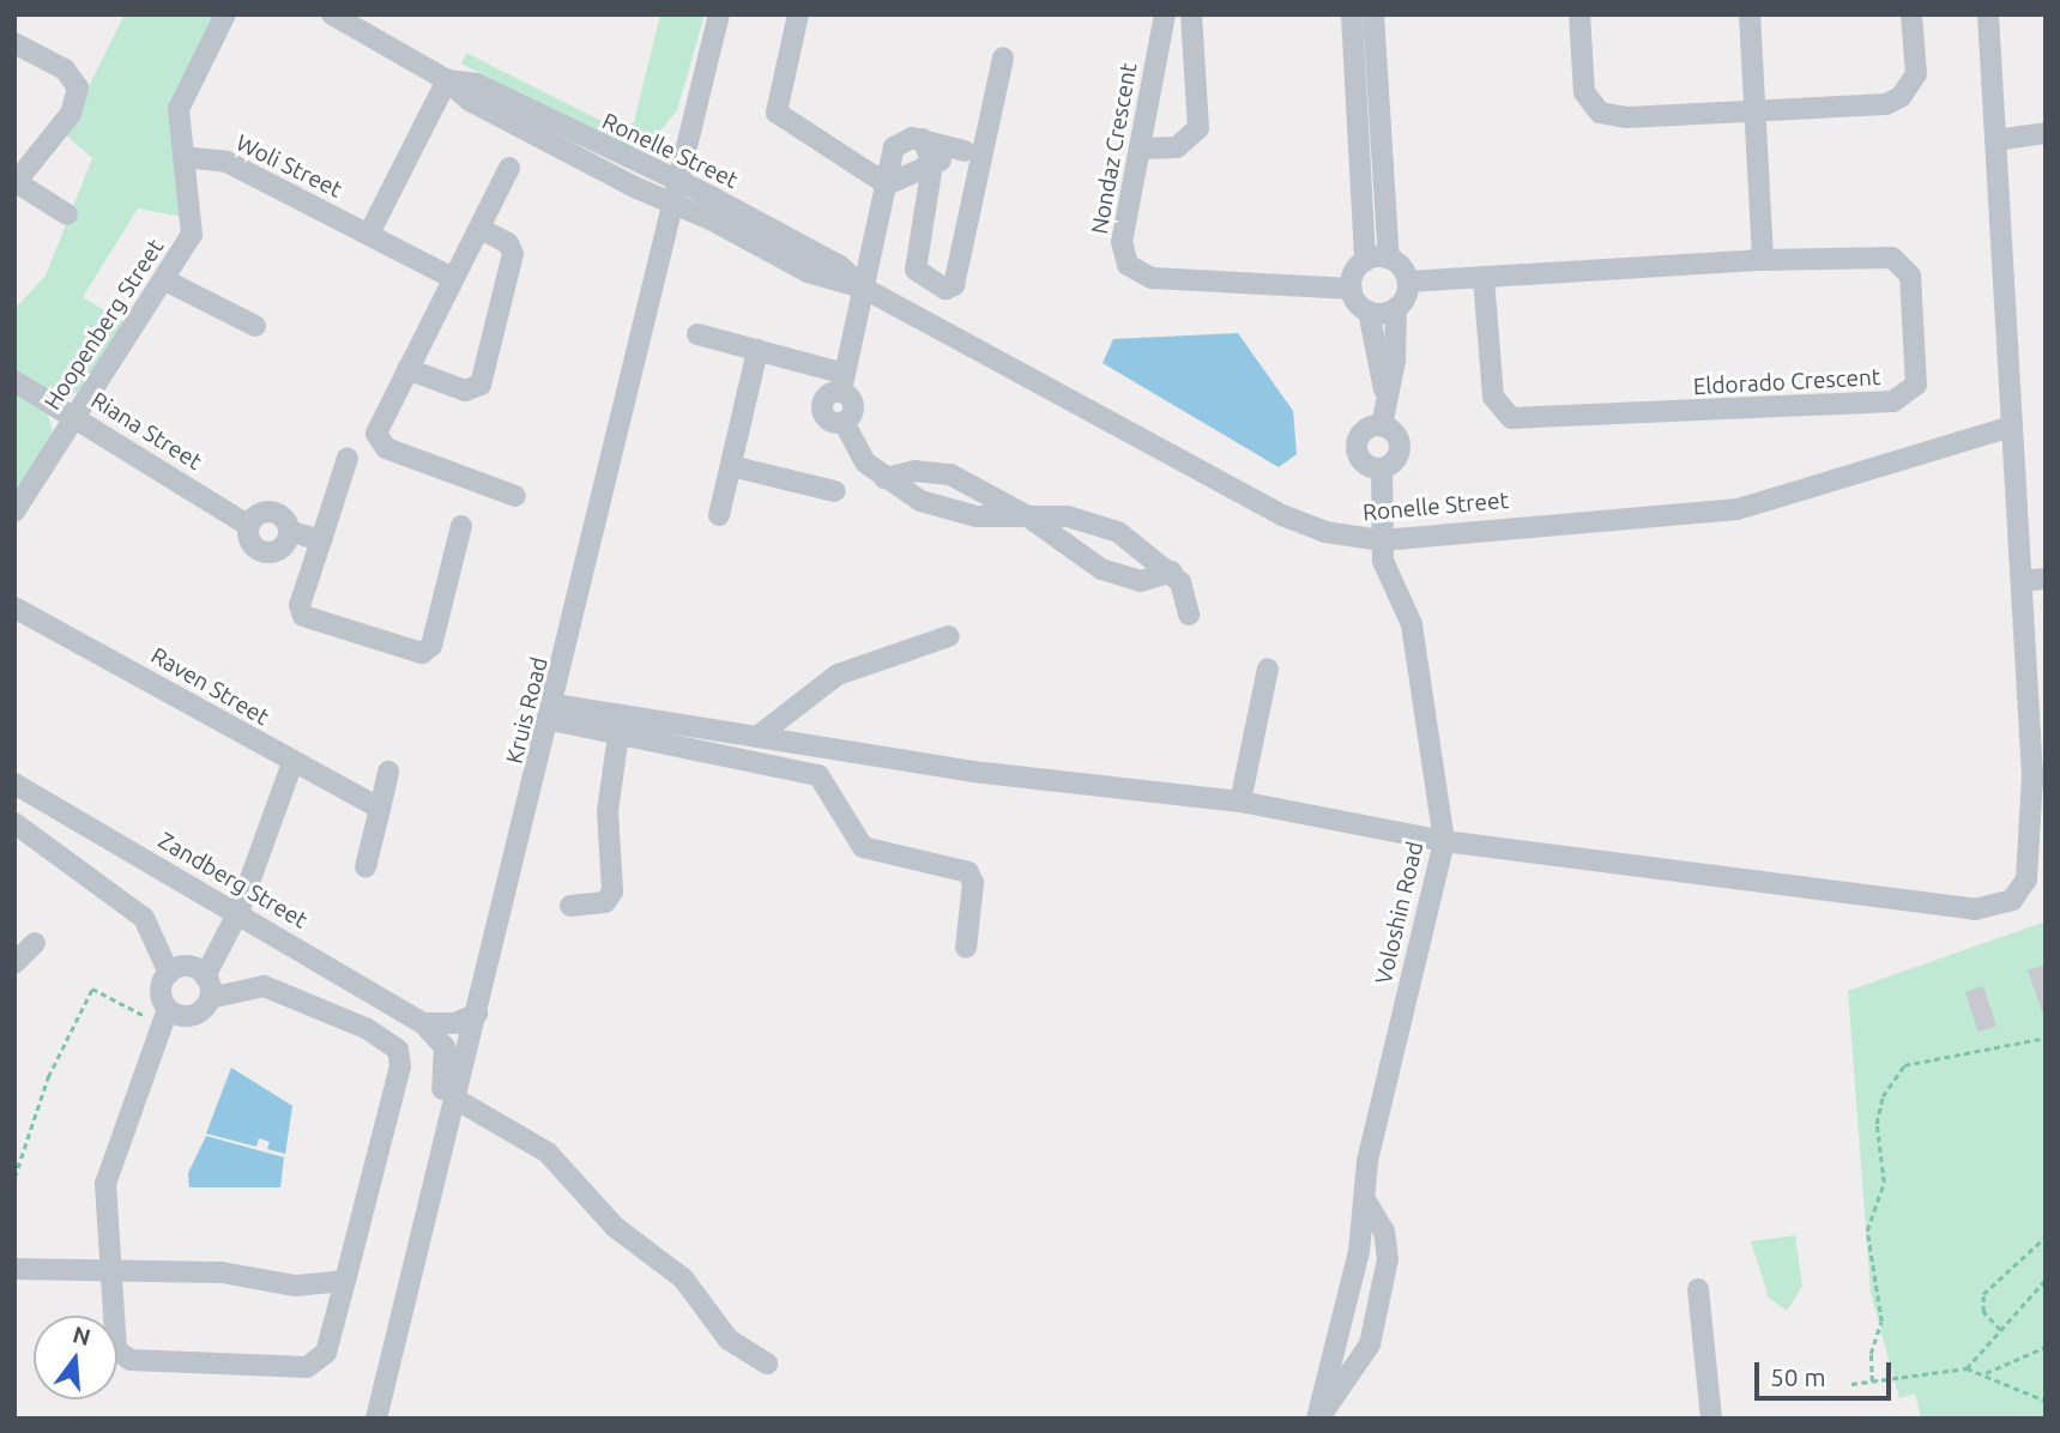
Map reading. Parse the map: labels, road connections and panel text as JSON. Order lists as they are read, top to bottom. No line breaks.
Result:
{"streets":{"street":["Nondaz Crescent","Ronelle Street","Woli Street","Hoopenberg Street","Eldorado Crescent","Riana Street","Raven Street","Kruis Road","Zandberg Street","Voloshin Road"]},"crossings":[["Nondaz Crescent","Eldorado Crescent"],["Ronelle Street","Kruis Road"],["Ronelle Street","Voloshin Road"],["Woli Street","Hoopenberg Street"],["Hoopenberg Street","Riana Street"],["Kruis Road","Zandberg Street"]],"scale_bar":"50 m","north":"top"}
